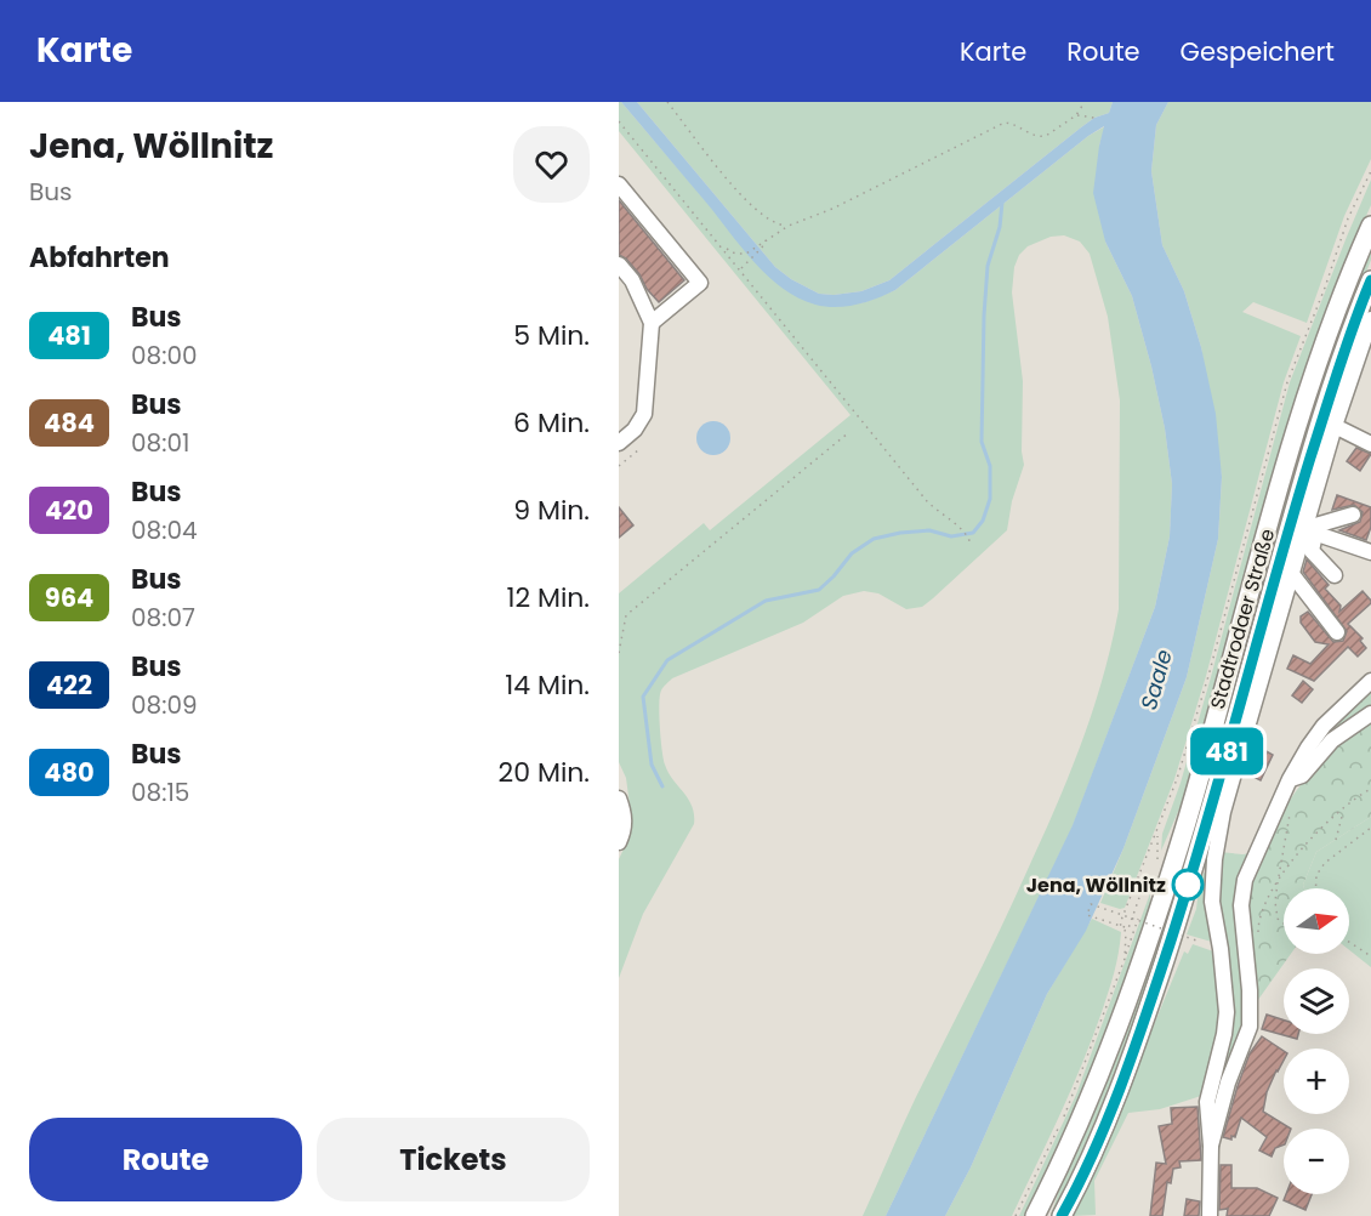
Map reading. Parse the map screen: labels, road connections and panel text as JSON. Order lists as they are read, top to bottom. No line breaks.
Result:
{"streets":{"main road":["Stadtrodaer Straße"]},"water":["Saale"],"places":["Jena, Wöllnitz"],"lines":["bus line 481"],"north":"right","page":{"header":"Karte","nav":["Karte","Route","Gespeichert"],"heading":[["Jena, Wöllnitz","Bus"],"Abfahrten"],"on_map":"481","list":[{"mark":"481","name":"Bus","note":"08:00","value":"5 Min."},{"mark":"484","name":"Bus","note":"08:01","value":"6 Min."},{"mark":"420","name":"Bus","note":"08:04","value":"9 Min."},{"mark":"964","name":"Bus","note":"08:07","value":"12 Min."},{"mark":"422","name":"Bus","note":"08:09","value":"14 Min."},{"mark":"480","name":"Bus","note":"08:15","value":"20 Min."}],"map_buttons":["+","−"],"buttons":["Route","Tickets"]}}
